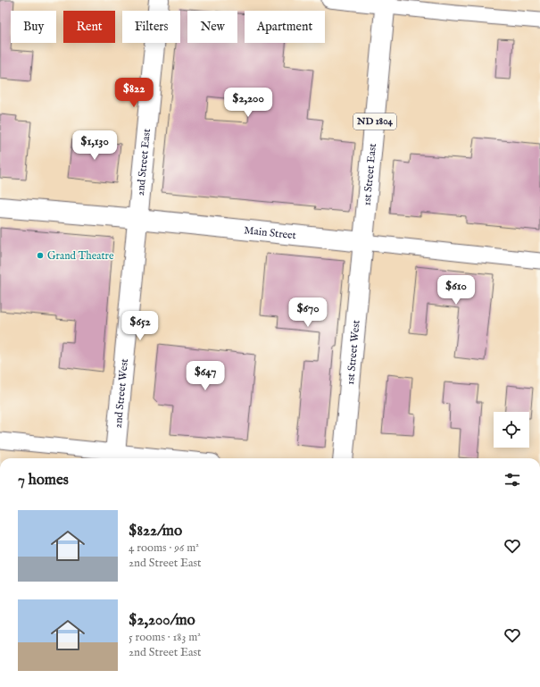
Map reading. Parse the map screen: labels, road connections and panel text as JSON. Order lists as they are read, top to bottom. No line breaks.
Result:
{"streets":{"main road":["ND 1804","2nd Street East","1st Street East","Main Street","1st Street West","2nd Street West"]},"crossings":[["2nd Street East","Main Street"],["2nd Street East","2nd Street West"],["1st Street East","Main Street"],["1st Street East","1st Street West"],["Main Street","1st Street West"],["Main Street","2nd Street West"]],"places":["Grand Theatre"],"page":{"chip":["Buy","Rent","Filters","New","Apartment"],"price":["$822","$2,200","$1,130","$610","$670","$652","$647"],"heading":"7 homes","list":[{"name":"$822/mo","note":"4 rooms · 96 m² · 2nd Street East"},{"name":"$2,200/mo","note":"5 rooms · 183 m² · 2nd Street East"}]}}
